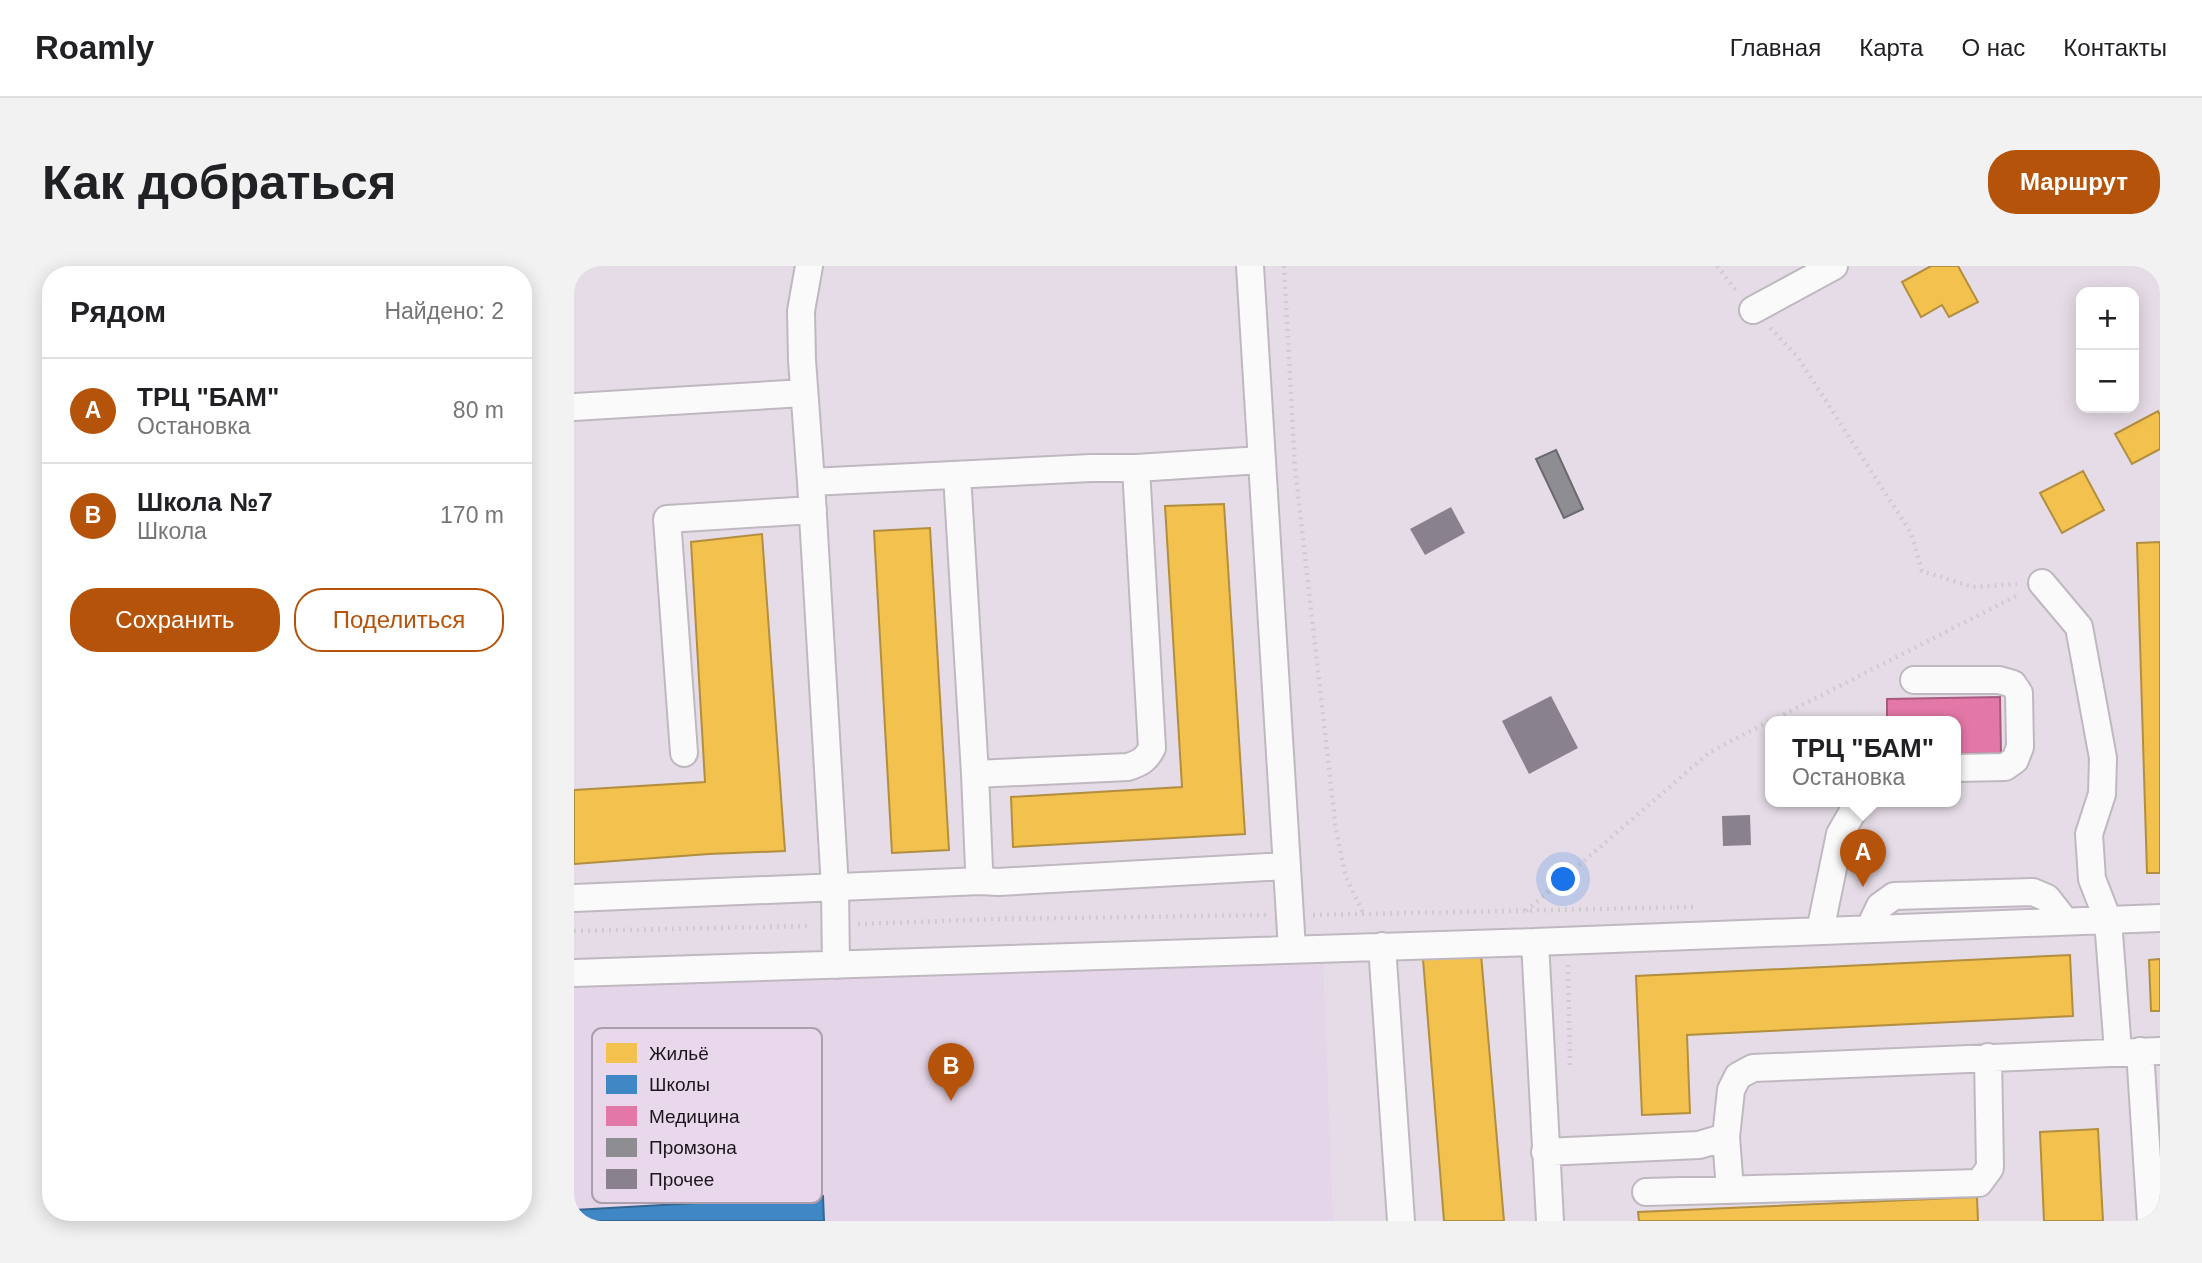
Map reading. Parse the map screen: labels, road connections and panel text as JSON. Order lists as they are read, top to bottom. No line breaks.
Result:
{"legend":["Жильё","Школы","Медицина","Промзона","Прочее"],"page":{"header":"Roamly","nav":["Главная","Карта","О нас","Контакты"],"buttons":["Маршрут",["Сохранить","Поделиться"]],"title":"Как добраться","heading":["Рядом","Найдено: 2"],"map_buttons":["+","−"],"list":[{"mark":"A","name":"ТРЦ \"БАМ\"","note":"Остановка","value":"80 m"},{"mark":"B","name":"Школа №7","note":"Школа","value":"170 m"}],"popup":["ТРЦ \"БАМ\"","Остановка"],"pins":["A","B"]}}
